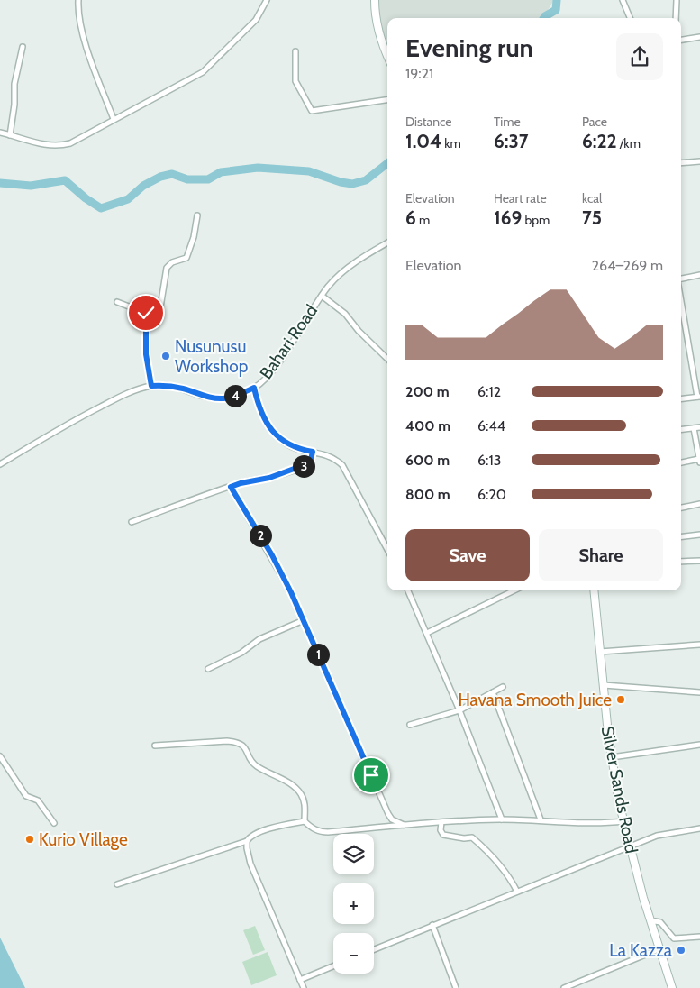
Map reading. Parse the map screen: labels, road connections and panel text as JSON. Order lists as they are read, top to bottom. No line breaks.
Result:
{"streets":{"street":["Bahari Road","Silver Sands Road"]},"places":["Nusunusu Workshop","Havana Smooth Juice","Kurio Village","La Kazza"],"page":{"heading":["Evening run","19:21"],"stats":[["Distance","1.04 km"],["Time","6:37"],["Pace","6:22 /km"],["Elevation","6 m"],["Heart rate","169 bpm"],["kcal","75"]],"chart":["Elevation","264–269 m"],"list":[{"name":"200 m","note":"6:12"},{"name":"400 m","note":"6:44"},{"name":"600 m","note":"6:13"},{"name":"800 m","note":"6:20"}],"pins":["4","3","2","1"],"buttons":["Save","Share"],"map_buttons":["+","−"]}}
